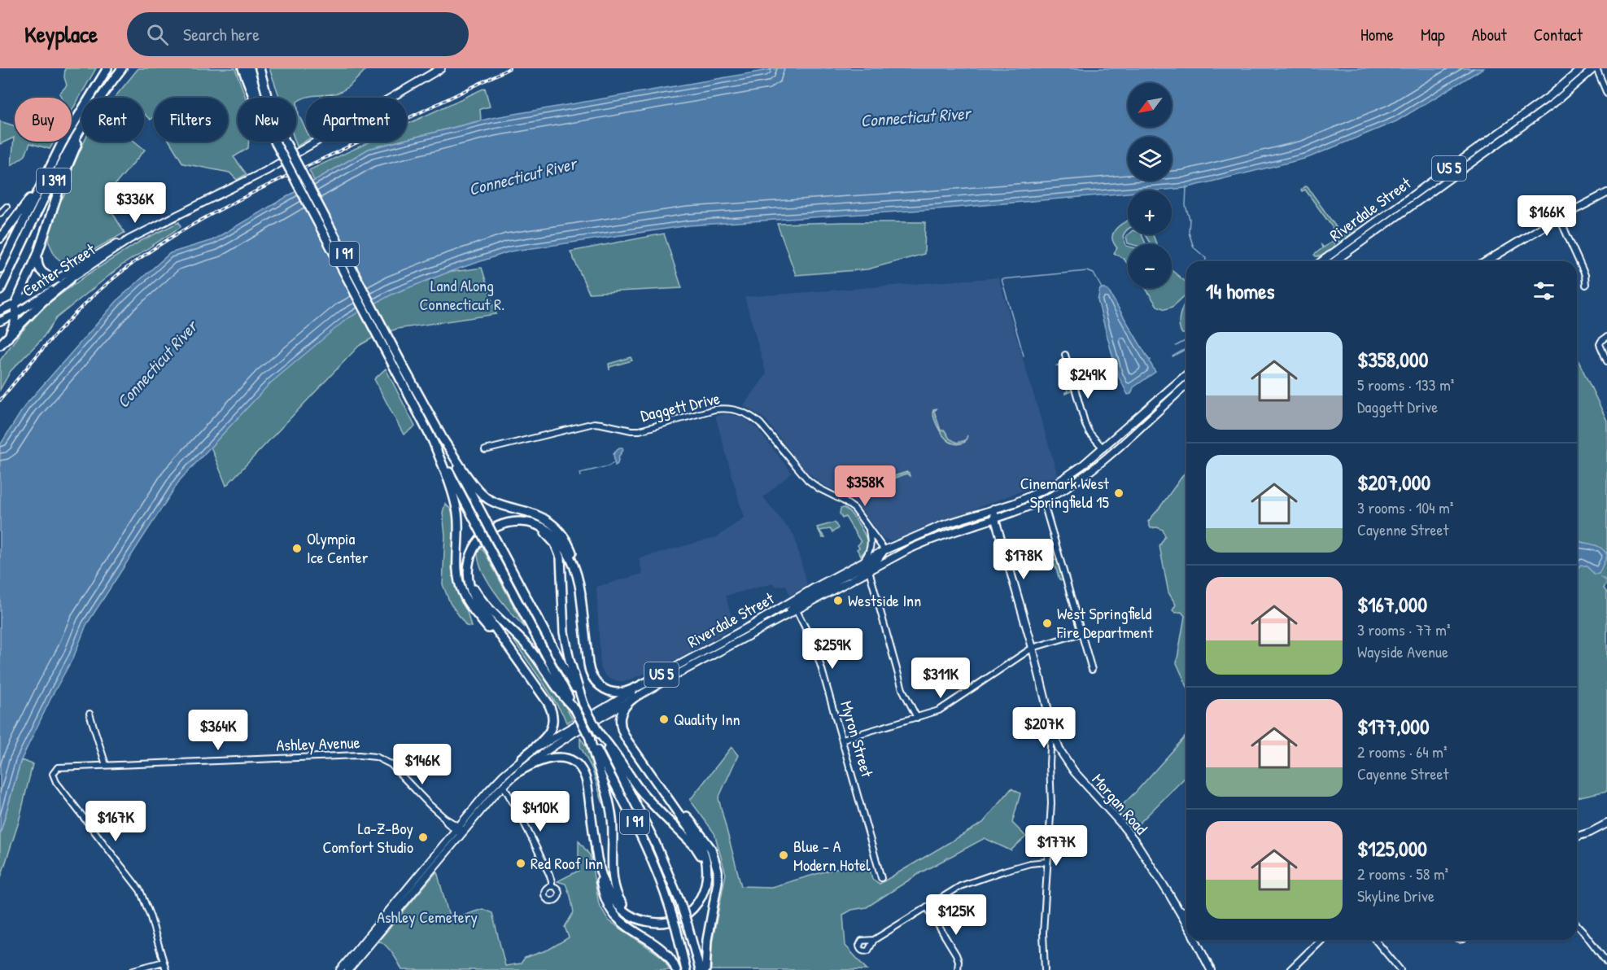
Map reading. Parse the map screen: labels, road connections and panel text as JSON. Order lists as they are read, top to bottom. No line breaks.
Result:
{"streets":{"highway":["I 391","I 91"],"main road":["US 5","Riverdale Street","Center Street","Morgan Road"],"street":["Daggett Drive","Myron Street","Ashley Avenue"]},"crossings":[["Riverdale Street","Daggett Drive"],["Riverdale Street","Myron Street"],["Riverdale Street","Ashley Avenue"],["Riverdale Street","Morgan Road"]],"water":["Connecticut River"],"parks":["Land Along Connecticut R.","Ashley Cemetery"],"places":["Cinemark West Springfield 15","Olympia Ice Center","Westside Inn","West Springfield Fire Department","Quality Inn","La-Z-Boy Comfort Studio","Blue - A Modern Hotel","Red Roof Inn"],"north":"bottom left","page":{"header":"Keyplace","search":"Search here","nav":["Home","Map","About","Contact"],"map_buttons":["+","−"],"chip":["Buy","Rent","Filters","New","Apartment"],"price":["$336K","$166K","$249K","$358K","$178K","$259K","$311K","$207K","$364K","$146K","$410K","$167K","$177K","$125K"],"heading":"14 homes","list":[{"name":"$358,000","note":"5 rooms · 133 m² · Daggett Drive"},{"name":"$207,000","note":"3 rooms · 104 m² · Cayenne Street"},{"name":"$167,000","note":"3 rooms · 77 m² · Wayside Avenue"},{"name":"$177,000","note":"2 rooms · 64 m² · Cayenne Street"},{"name":"$125,000","note":"2 rooms · 58 m² · Skyline Drive"}]}}
